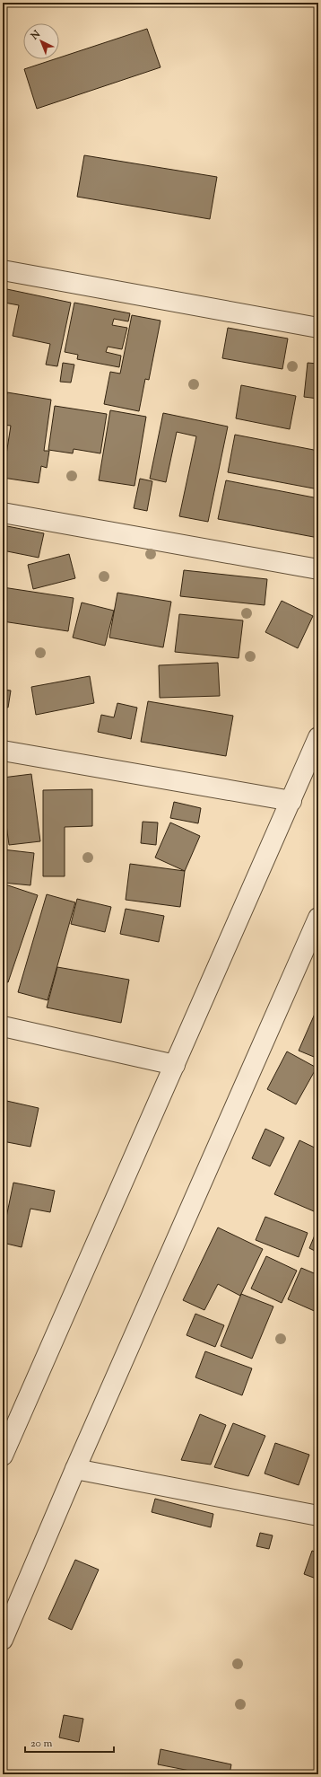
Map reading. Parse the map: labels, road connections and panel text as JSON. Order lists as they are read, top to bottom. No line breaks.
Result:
{"scale_bar":"20 m","north":"top left"}
